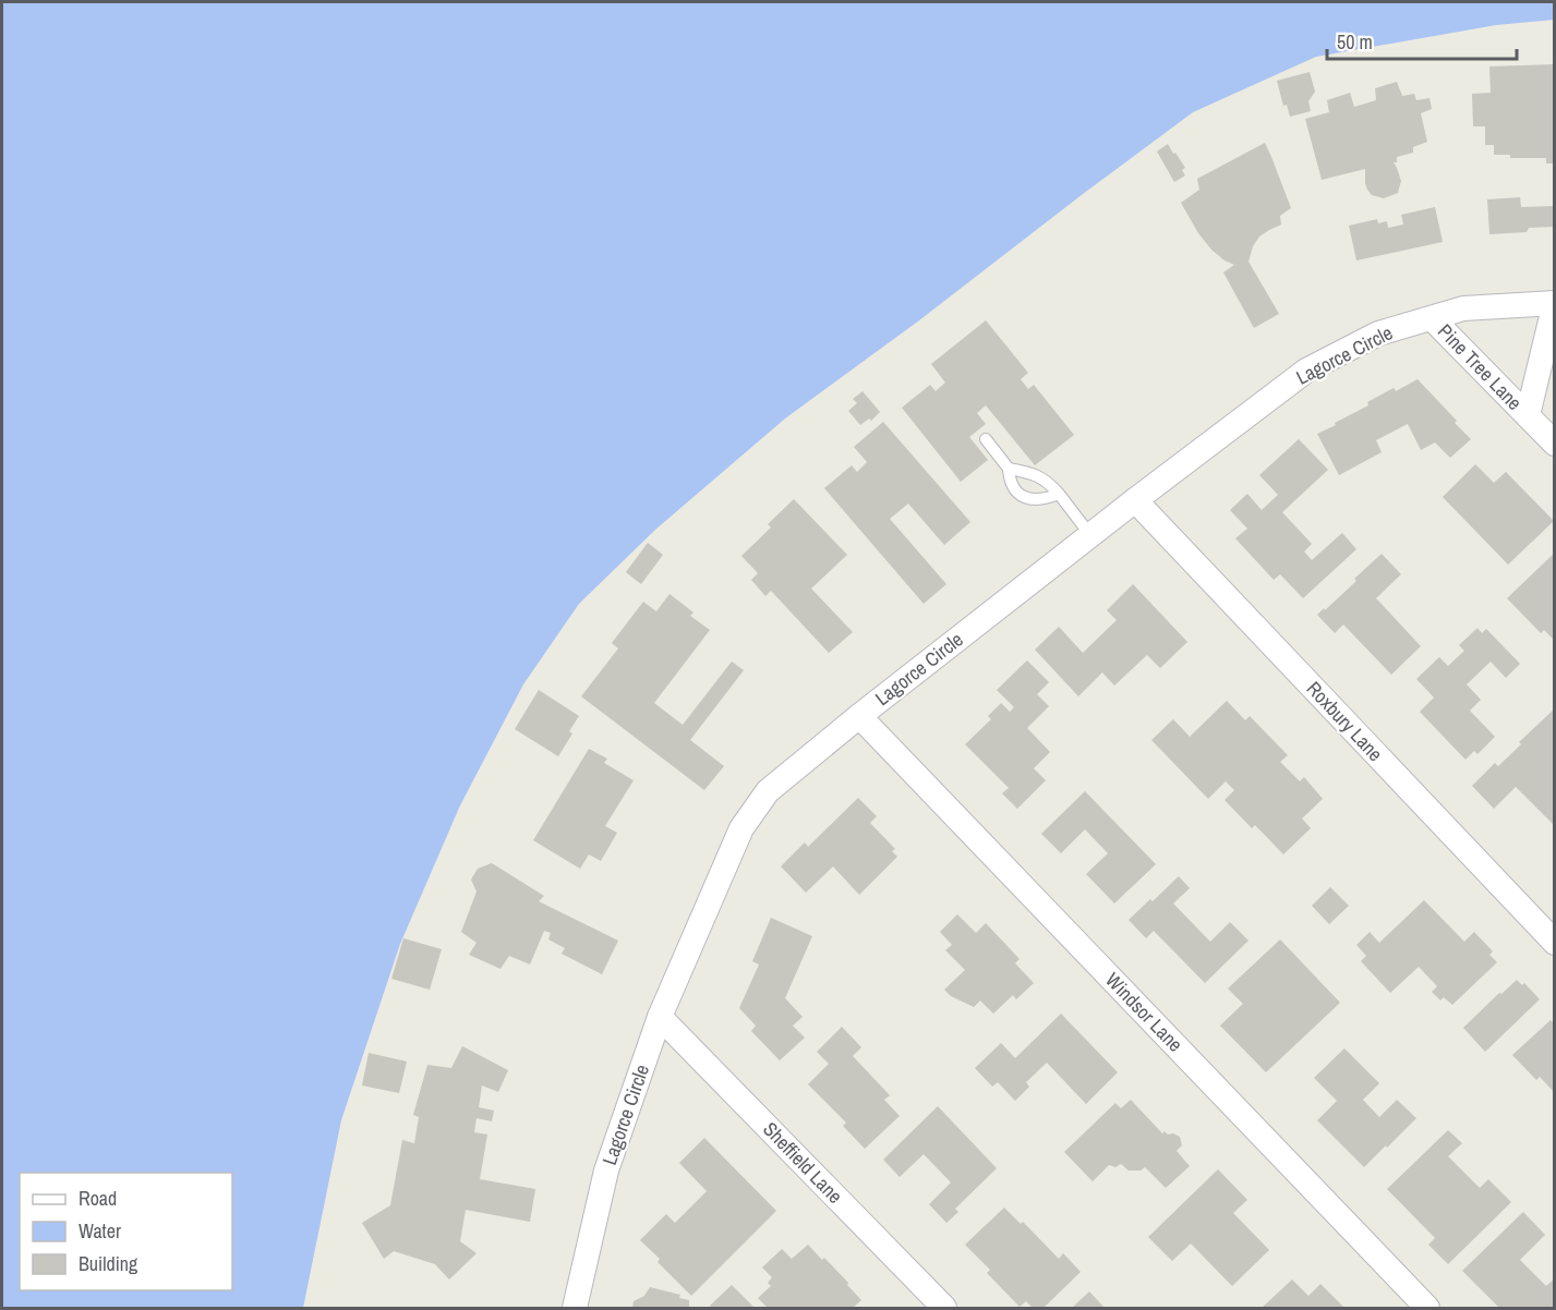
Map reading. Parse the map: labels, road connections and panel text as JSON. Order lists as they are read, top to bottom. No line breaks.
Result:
{"streets":{"street":["Lagorce Circle","Pine Tree Lane","Roxbury Lane","Windsor Lane","Sheffield Lane"]},"crossings":[["Lagorce Circle","Pine Tree Lane"],["Lagorce Circle","Roxbury Lane"],["Lagorce Circle","Windsor Lane"],["Lagorce Circle","Sheffield Lane"]],"legend":["Road","Water","Building"],"scale_bar":"50 m"}
